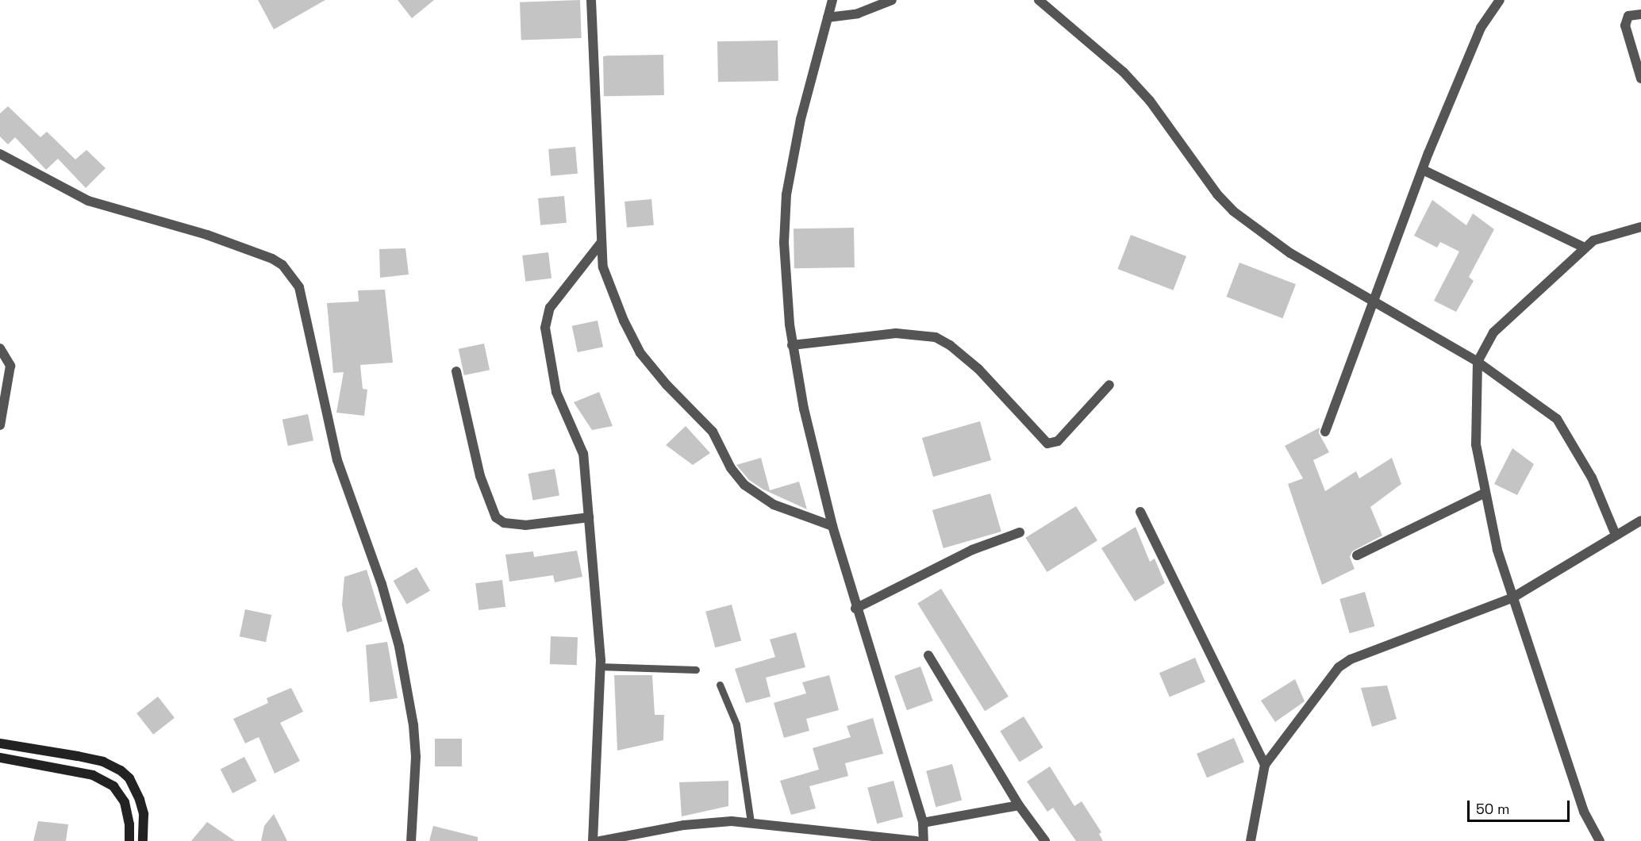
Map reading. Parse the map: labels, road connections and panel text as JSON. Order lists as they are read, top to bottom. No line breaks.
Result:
{"scale_bar":"50 m"}
